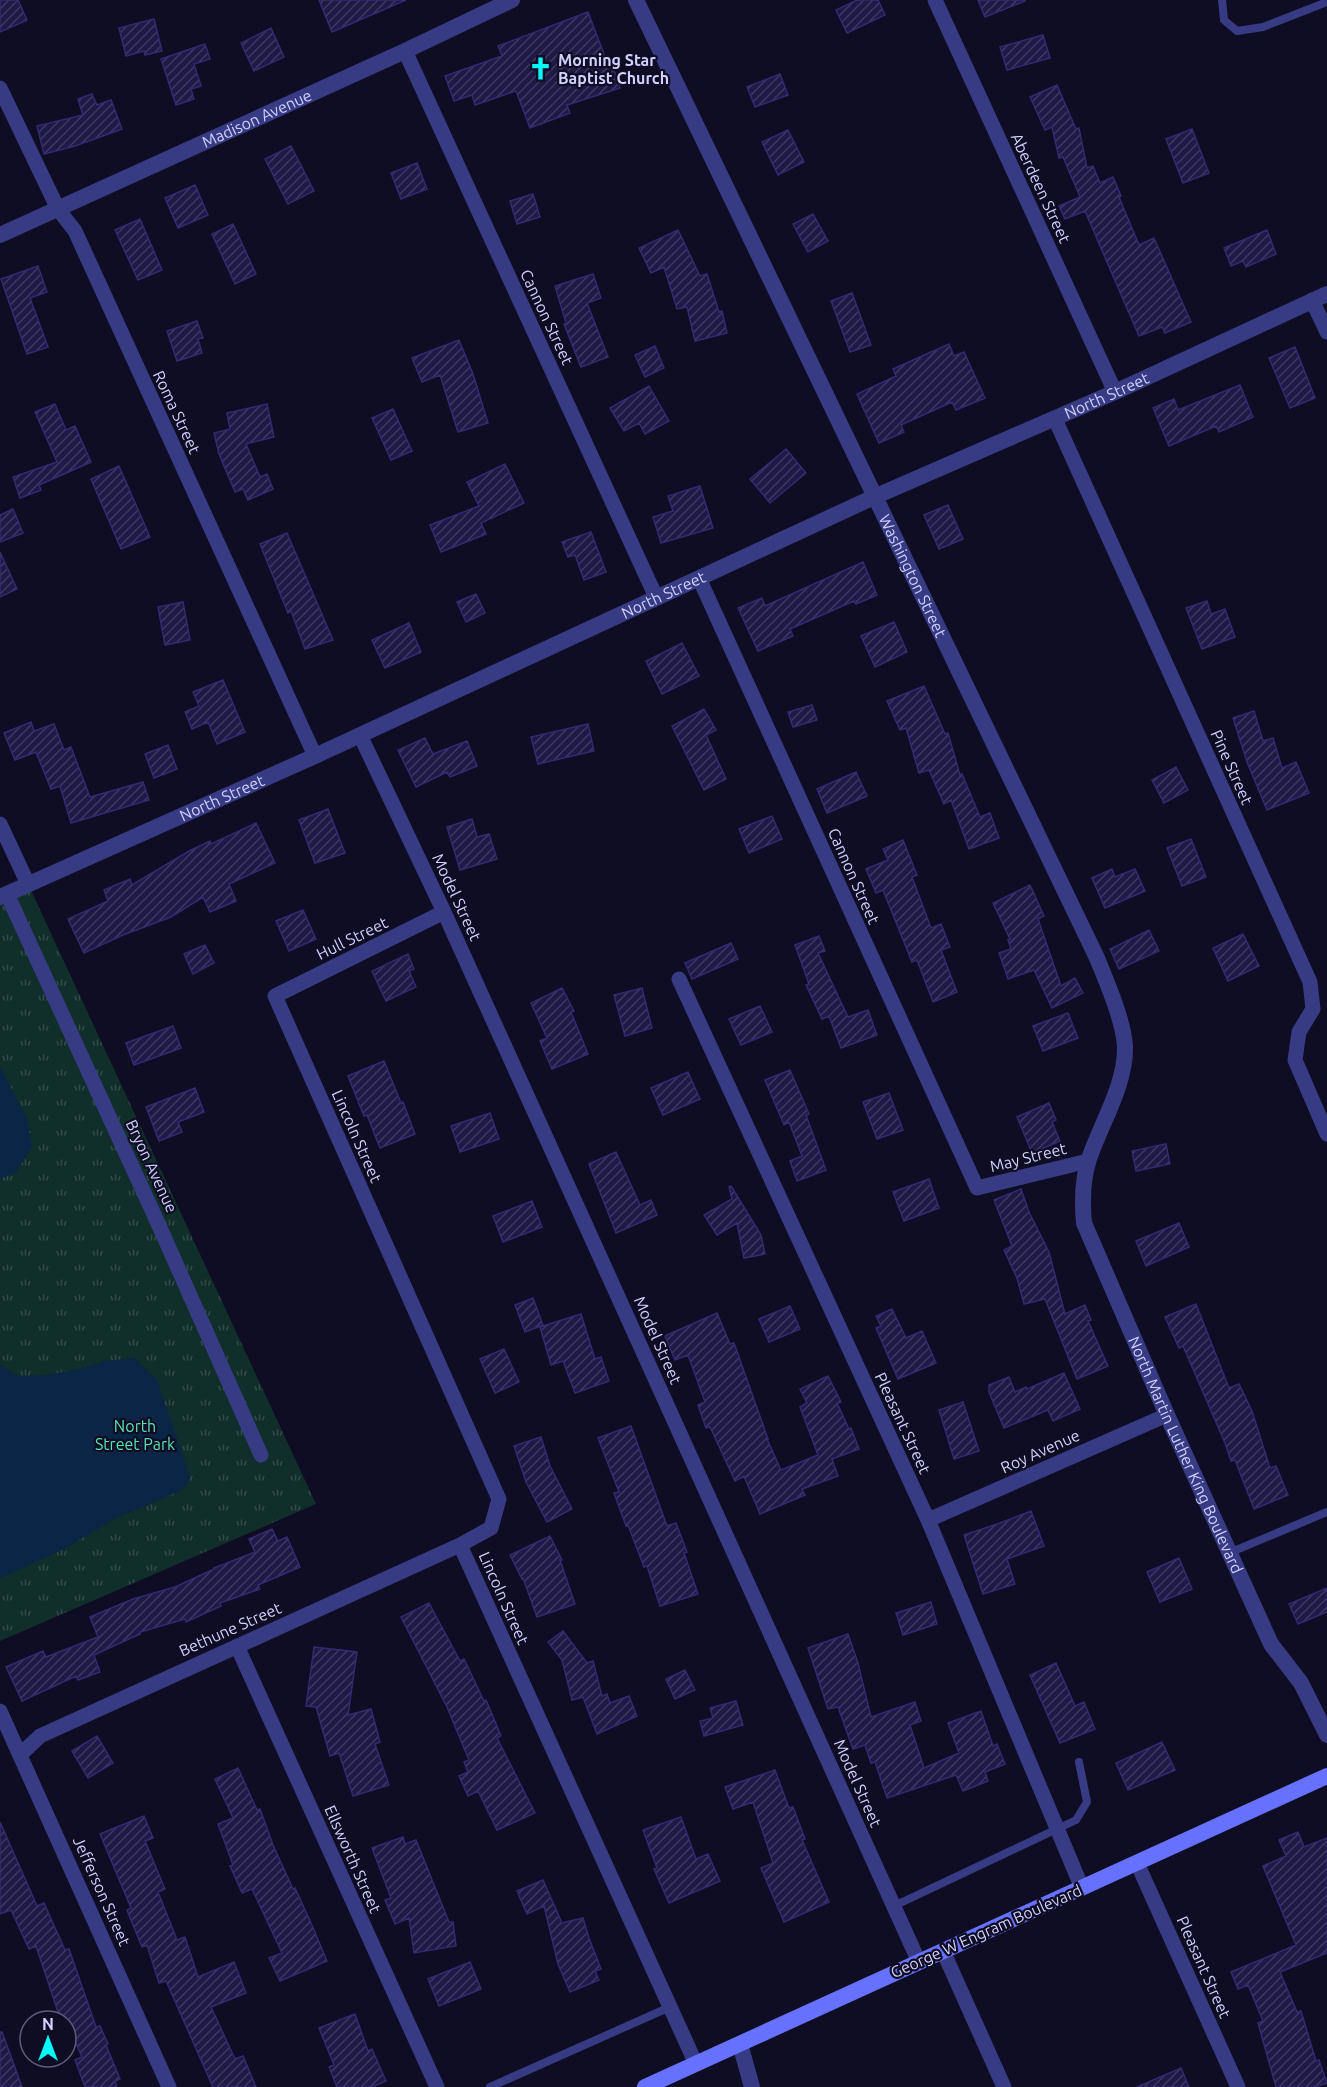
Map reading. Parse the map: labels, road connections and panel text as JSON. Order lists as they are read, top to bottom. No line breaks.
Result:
{"streets":{"main road":["George W Engram Boulevard"],"street":["Madison Avenue","Aberdeen Street","Cannon Street","North Street","Roma Street","Washington Street","Pine Street","Model Street","Hull Street","Lincoln Street","May Street","Bryon Avenue","Pleasant Street","Roy Avenue","North Martin Luther King Boulevard","Bethune Street","Ellsworth Street","Jefferson Street"]},"crossings":[["Madison Avenue","Cannon Street"],["Madison Avenue","Roma Street"],["Aberdeen Street","North Street"],["Cannon Street","North Street"],["Cannon Street","May Street"],["North Street","Roma Street"],["North Street","Washington Street"],["North Street","Pine Street"],["North Street","Model Street"],["North Street","Bryon Avenue"],["Washington Street","May Street"],["Washington Street","North Martin Luther King Boulevard"],["Model Street","Hull Street"],["Model Street","George W Engram Boulevard"],["Hull Street","Lincoln Street"],["Lincoln Street","Bethune Street"],["Lincoln Street","George W Engram Boulevard"],["May Street","North Martin Luther King Boulevard"],["Pleasant Street","Roy Avenue"],["Pleasant Street","George W Engram Boulevard"],["Roy Avenue","North Martin Luther King Boulevard"],["Bethune Street","Ellsworth Street"],["Bethune Street","Jefferson Street"]],"parks":["North Street Park"],"places":{"church":["Morning Star Baptist Church"]},"north":"top"}
